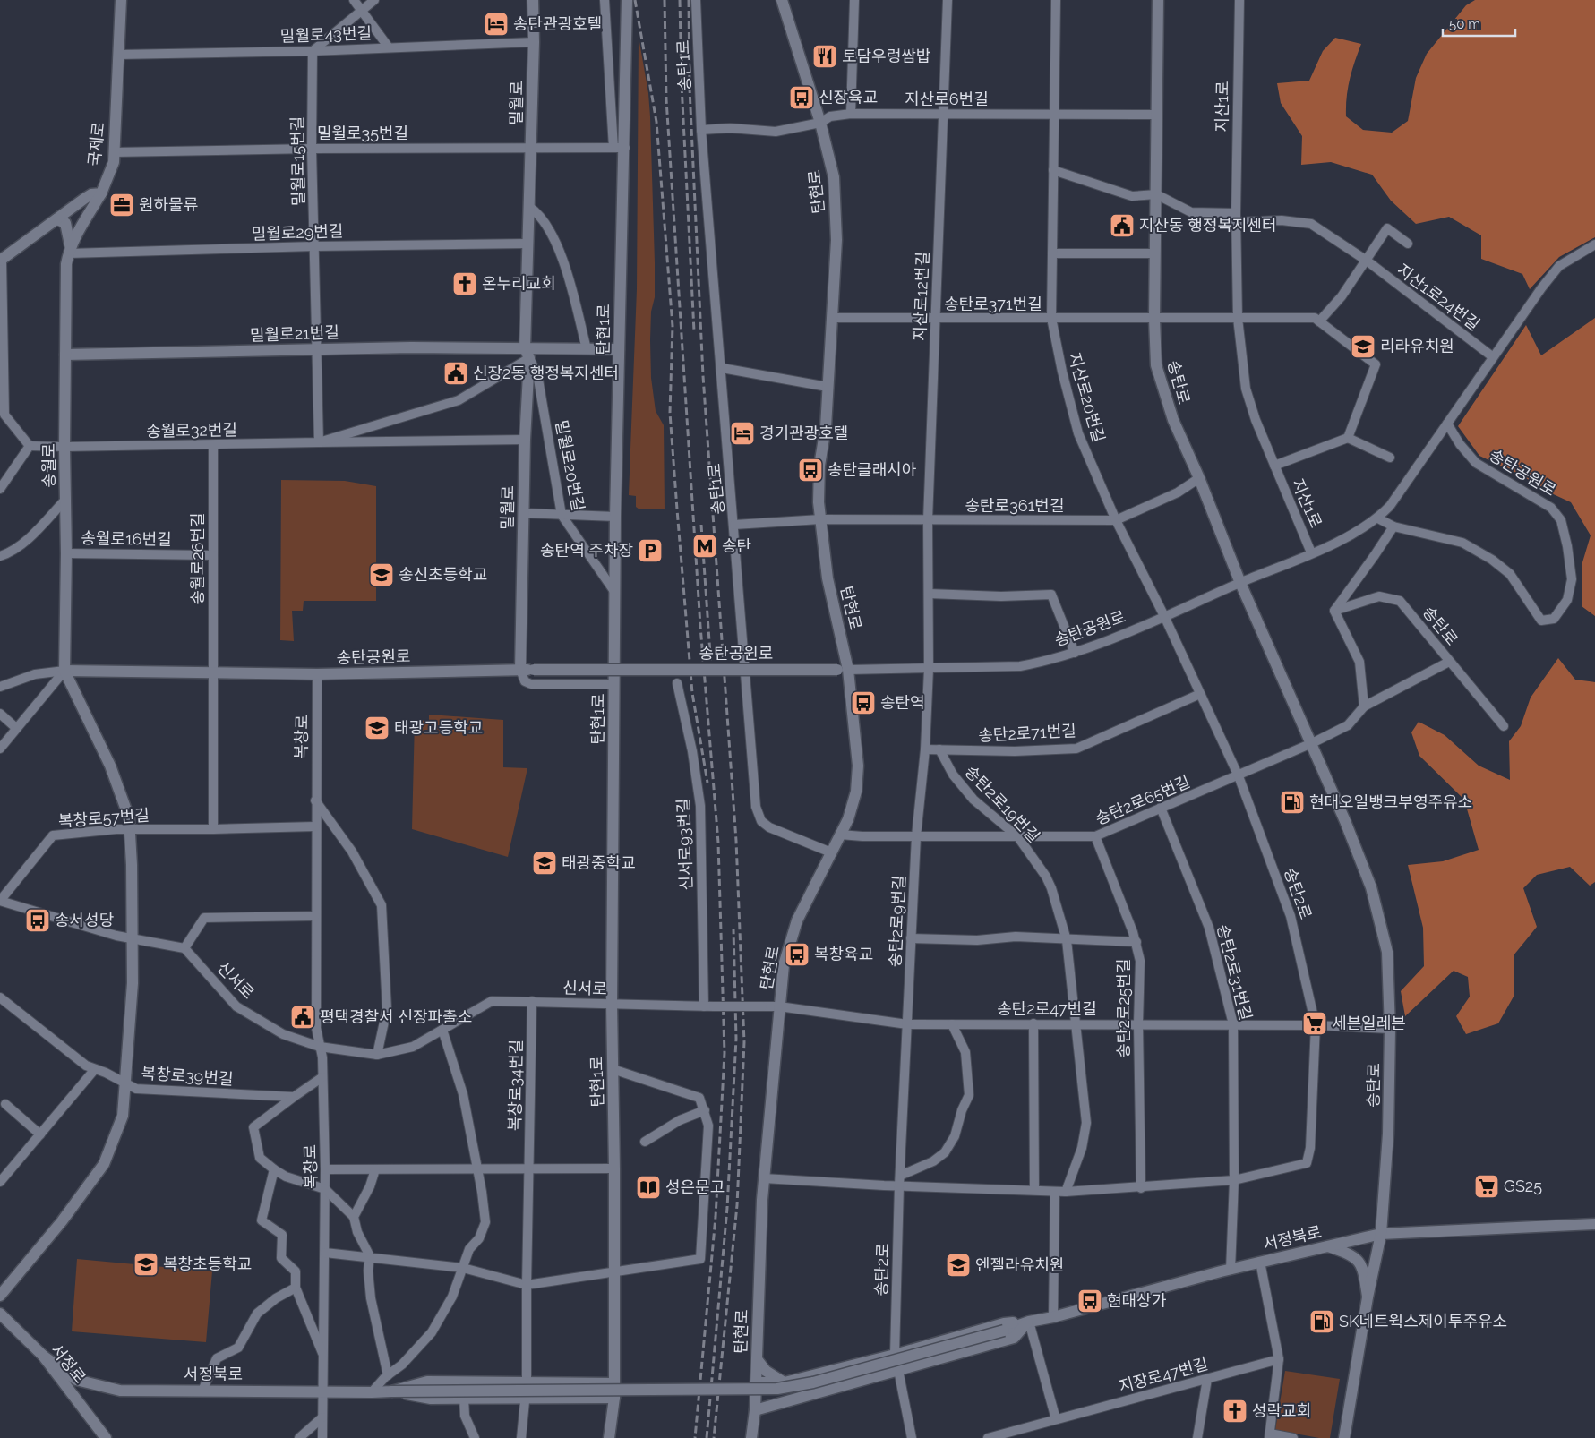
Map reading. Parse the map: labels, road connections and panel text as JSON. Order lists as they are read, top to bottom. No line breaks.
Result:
{"streets":{"street":["밀월로43번길","송탄1로","지산로6번길","밀월로","지산1로","밀월로35번길","국제로","밀월로15번길","탄현로","밀월로29번길","지산로12번길","지산1로24번길","송탄로371번길","탄현1로","밀월로21번길","송탄로","지산로20번길","송월로32번길","송월로","밀월로20번길","송탄공원로","송탄로361번길","송월로16번길","송월로26번길","송탄2로71번길","복창로","송탄2로65번길","송탄2로19번길","복창로57번길","신서로93번길","송탄2로","송탄2로9번길","송탄2로31번길","신서로","송탄2로25번길","송탄2로47번길","복창로39번길","복창로34번길","서정북로","서정로","지장로47번길"]},"crossings":[["밀월로43번길","밀월로"],["밀월로43번길","국제로"],["밀월로43번길","밀월로15번길"],["송탄1로","탄현로"],["지산로6번길","탄현로"],["지산로6번길","지산로12번길"],["지산로6번길","송탄로"],["지산로6번길","지산로20번길"],["밀월로","밀월로35번길"],["밀월로","밀월로29번길"],["밀월로","밀월로21번길"],["밀월로","밀월로20번길"],["밀월로","송탄공원로"],["지산1로","지산1로24번길"],["지산1로","송탄공원로"],["밀월로35번길","국제로"],["밀월로35번길","밀월로15번길"],["밀월로35번길","탄현1로"],["국제로","송월로"],["밀월로15번길","밀월로29번길"],["밀월로15번길","밀월로21번길"],["밀월로15번길","송월로32번길"],["탄현로","송탄로371번길"],["탄현로","송탄공원로"],["탄현로","송탄로361번길"],["탄현로","송탄2로65번길"],["탄현로","송탄2로"],["탄현로","신서로"],["탄현로","송탄2로47번길"],["밀월로29번길","송월로"],["지산로12번길","송탄로371번길"],["지산로12번길","송탄공원로"],["지산로12번길","송탄로361번길"],["지산로12번길","송탄2로9번길"],["지산1로24번길","송탄공원로"],["송탄로371번길","송탄로"],["송탄로371번길","지산로20번길"],["탄현1로","밀월로20번길"],["탄현1로","신서로"],["밀월로21번길","송월로"],["밀월로21번길","밀월로20번길"],["송탄로","송탄공원로"],["송탄로","송탄로361번길"],["송탄로","서정북로"],["지산로20번길","송탄공원로"],["지산로20번길","송탄로361번길"],["지산로20번길","송탄2로"],["송월로32번길","송월로"],["송월로32번길","송월로26번길"],["송월로","송탄공원로"],["송월로","송월로16번길"],["송탄공원로","송월로26번길"],["송탄공원로","복창로"],["송탄공원로","송탄2로"],["송탄공원로","송탄2로9번길"],["송월로16번길","송월로26번길"],["송탄2로71번길","송탄2로19번길"],["송탄2로71번길","송탄2로"],["송탄2로71번길","송탄2로9번길"],["복창로","복창로57번길"],["복창로","신서로"],["복창로","서정북로"],["송탄2로65번길","송탄2로19번길"],["송탄2로65번길","송탄2로"],["송탄2로65번길","송탄2로9번길"],["송탄2로65번길","송탄2로31번길"],["송탄2로65번길","송탄2로25번길"],["송탄2로19번길","송탄2로"],["송탄2로19번길","송탄2로47번길"],["신서로93번길","신서로"],["송탄2로","송탄2로9번길"],["송탄2로","송탄2로31번길"],["송탄2로","송탄2로25번길"],["송탄2로","송탄2로47번길"],["송탄2로9번길","송탄2로47번길"],["송탄2로31번길","송탄2로47번길"],["신서로","송탄2로47번길"],["신서로","복창로34번길"],["송탄2로25번길","송탄2로47번길"],["서정북로","서정로"]],"places":{"hotel":["송탄관광호텔","경기관광호텔"],"restaurant":["토담우렁쌈밥"],"bus stop":["신장육교","송탄클래시아","송탄역","송서성당","복창육교","현대상가"],"office":["원하물류"],"public building":["지산동 행정복지센터","신장2동 행정복지센터","평택경찰서 신장파출소"],"church":["온누리교회","성락교회"],"school or university":["리라유치원","송신초등학교","태광고등학교","태광중학교","복창초등학교","엔젤라유치원"],"metro station":["송탄"],"parking":["송탄역 주차장"],"fuel station":["현대오일뱅크부영주유소","SK네트웍스제이투주유소"],"supermarket":["세븐일레븐","GS25"],"library":["성은문고"]},"scale_bar":"50 m"}
